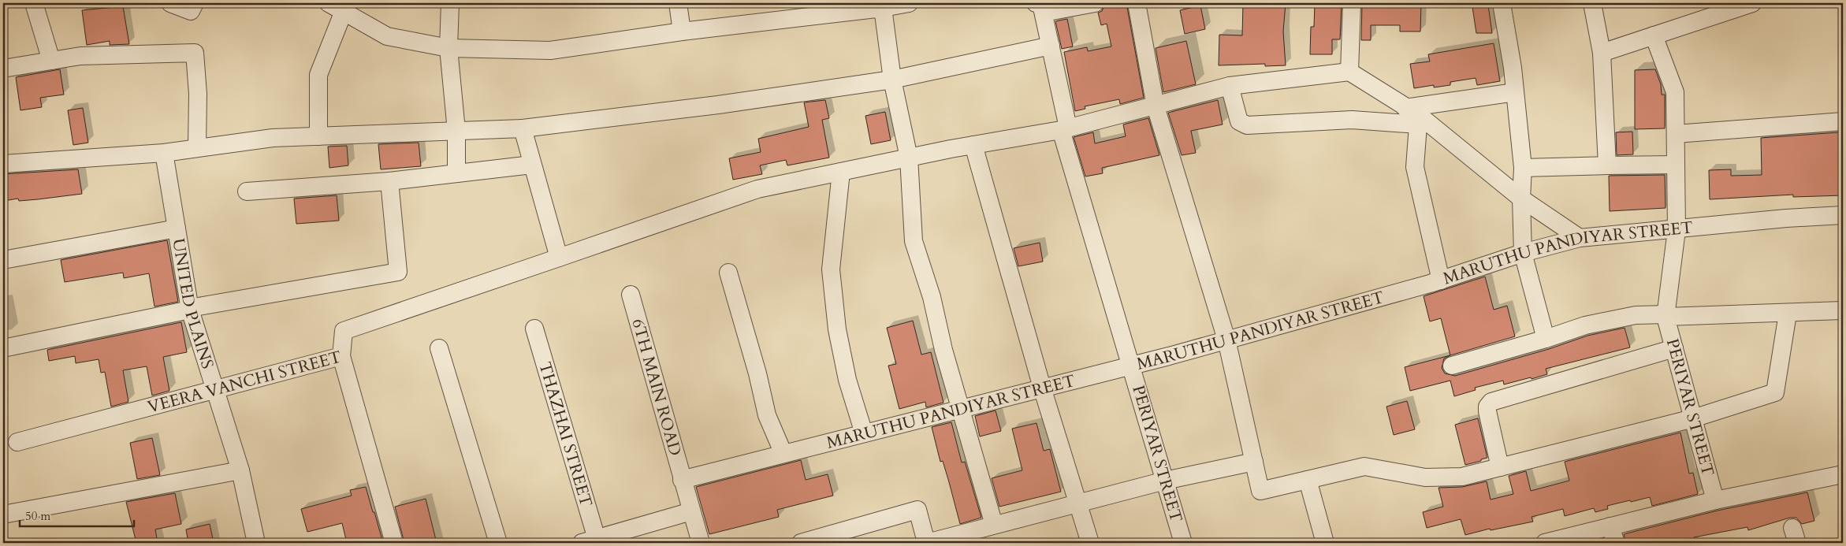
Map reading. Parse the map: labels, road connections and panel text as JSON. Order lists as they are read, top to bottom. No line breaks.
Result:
{"streets":{"street":["MARUTHU PANDIYAR STREET","UNITED PLAINS","VEERA VANCHI STREET","6TH MAIN ROAD","PERIYAR STREET","THAZHAI STREET"]},"crossings":[["MARUTHU PANDIYAR STREET","6TH MAIN ROAD"],["MARUTHU PANDIYAR STREET","PERIYAR STREET"],["UNITED PLAINS","VEERA VANCHI STREET"]],"scale_bar":"50 m"}
